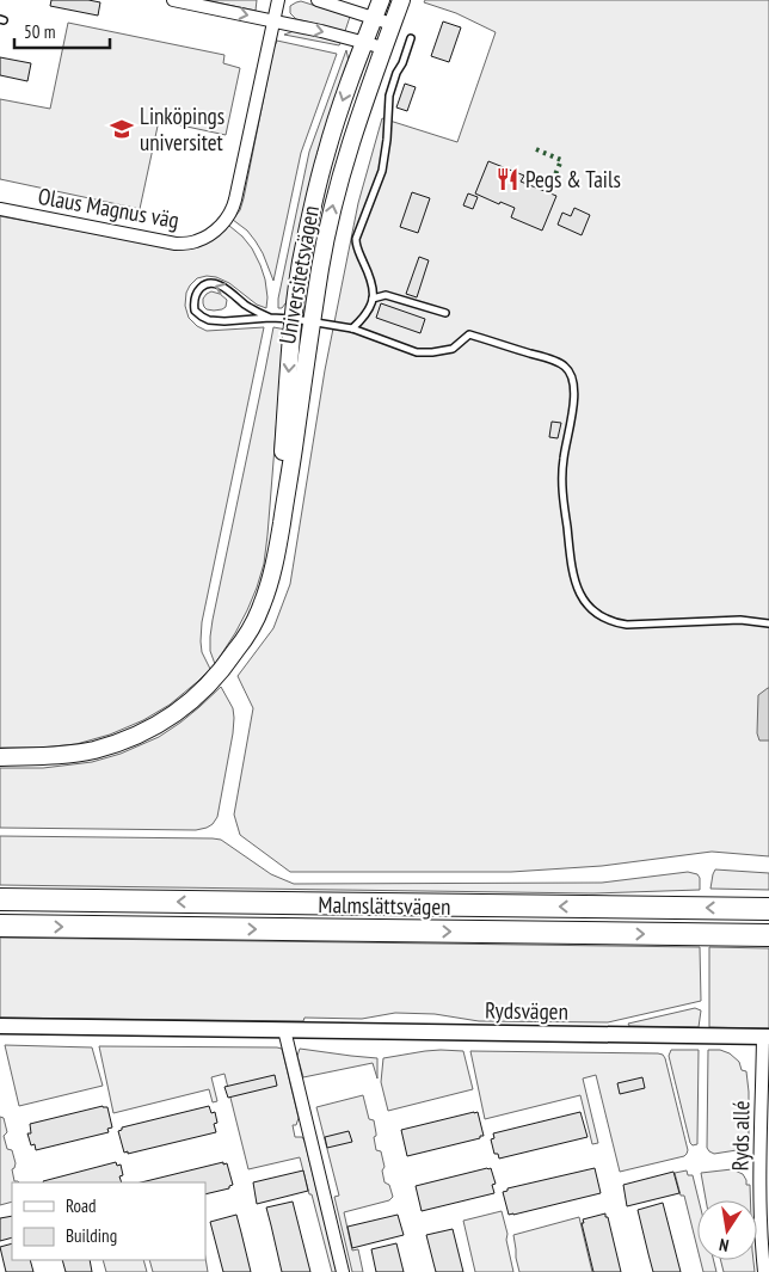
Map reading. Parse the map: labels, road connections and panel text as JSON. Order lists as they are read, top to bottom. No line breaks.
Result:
{"streets":{"highway":["Malmslättsvägen"],"main road":["Universitetsvägen"],"street":["Olaus Magnus väg","Rydsvägen","Ryds allé"]},"crossings":[["Rydsvägen","Ryds allé"]],"places":{"school or university":["Linköpings universitet"],"restaurant":["Pegs & Tails"]},"legend":["Road","Building"],"scale_bar":"50 m","north":"bottom"}
